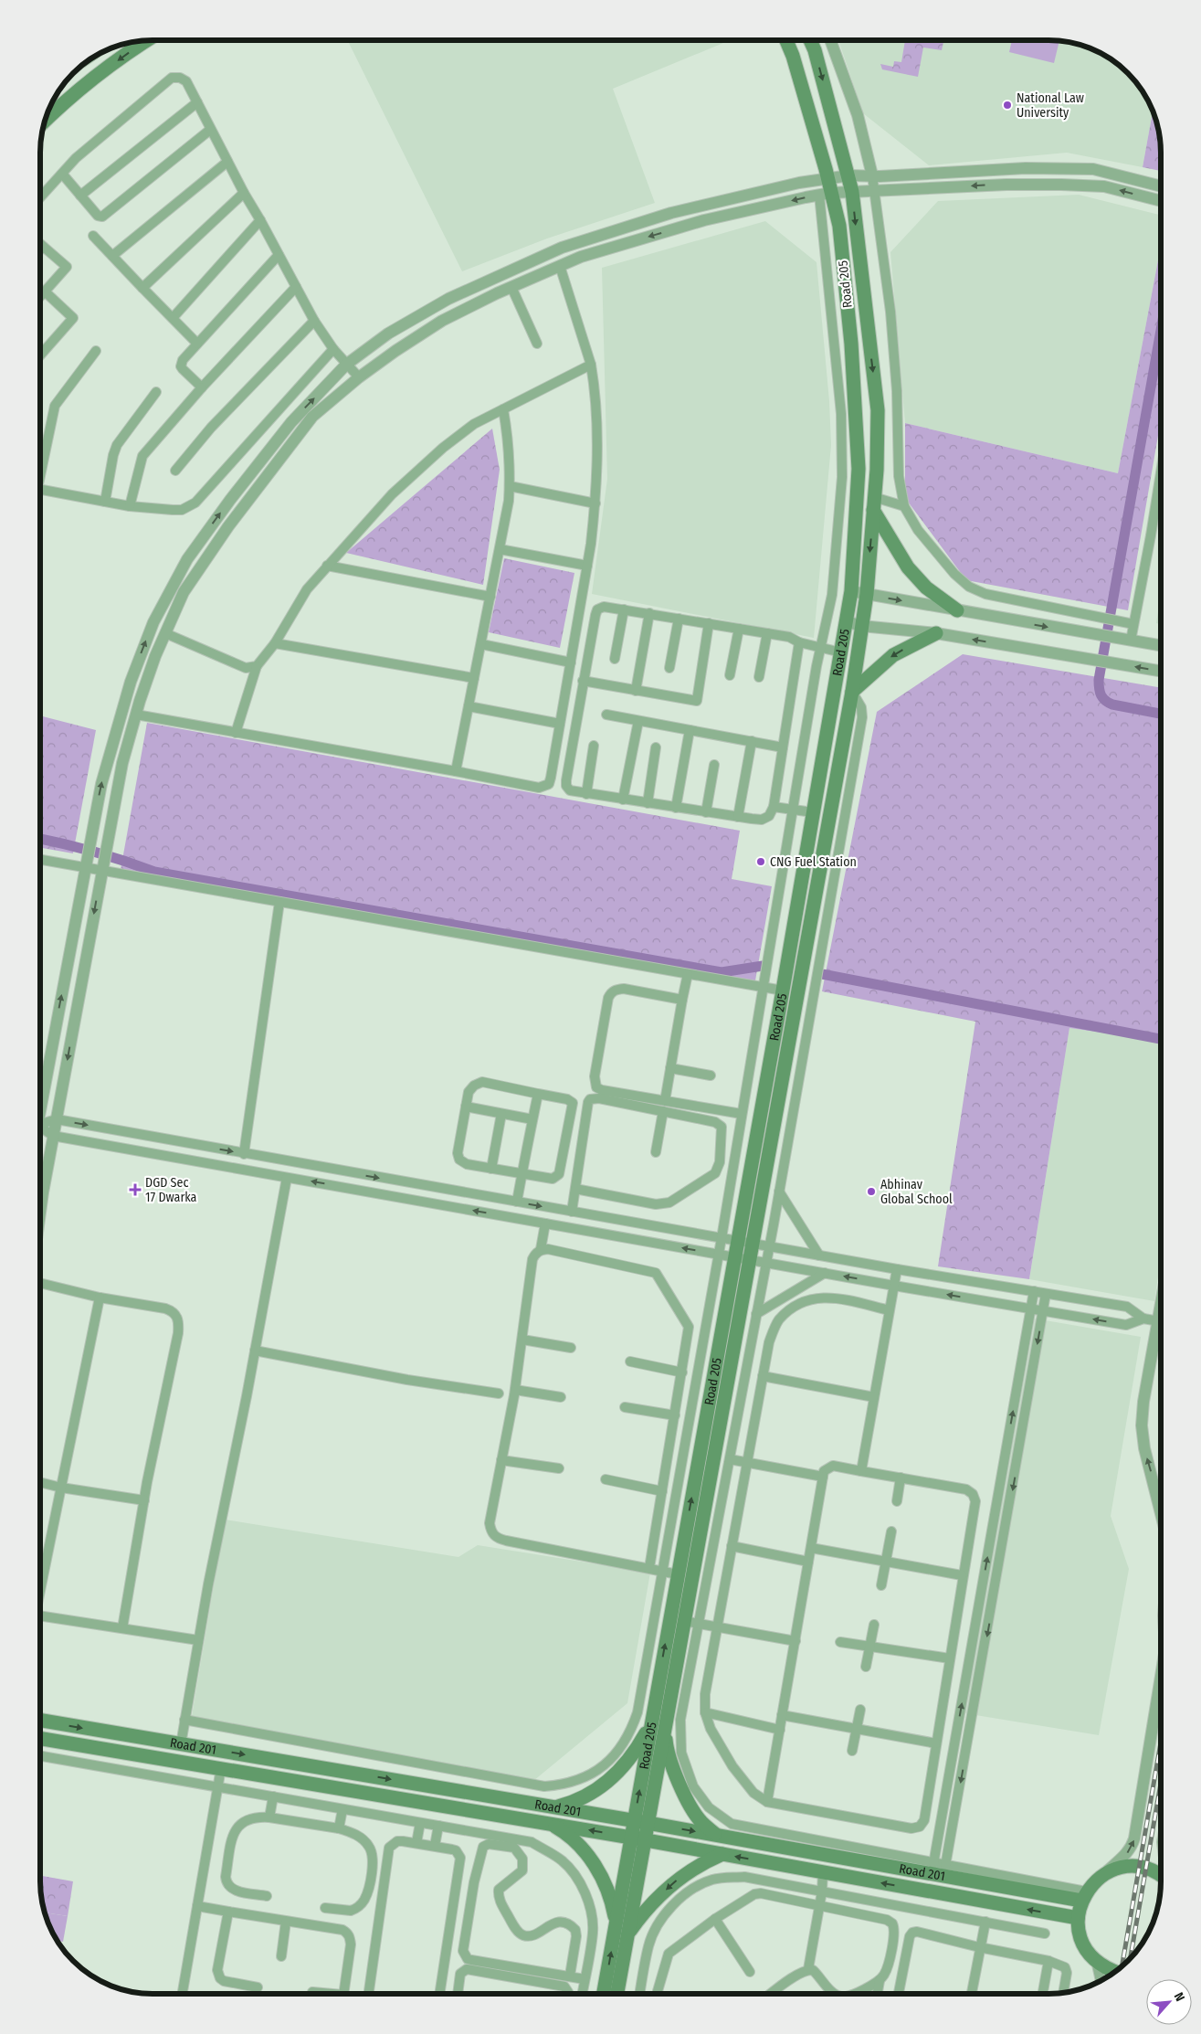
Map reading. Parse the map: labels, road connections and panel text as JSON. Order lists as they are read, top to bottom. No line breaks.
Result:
{"streets":{"main road":["Road 205","Road 201"]},"crossings":[["Road 205","Road 201"]],"places":{"other":["National Law University","CNG Fuel Station","Abhinav Global School"],"health":["DGD Sec 17 Dwarka"]},"north":"top right"}
